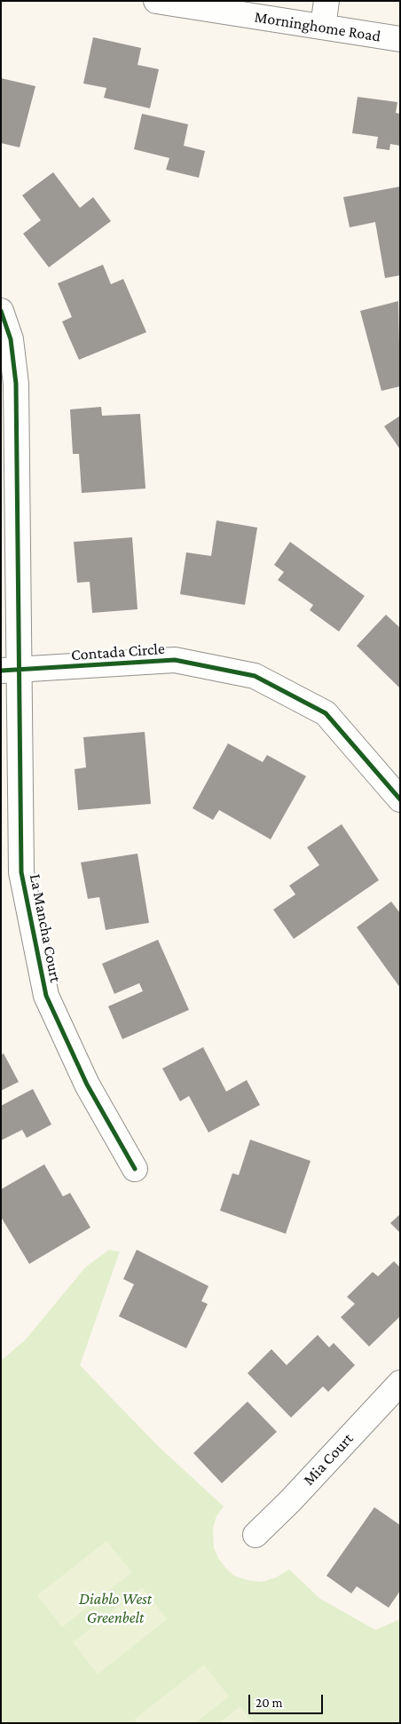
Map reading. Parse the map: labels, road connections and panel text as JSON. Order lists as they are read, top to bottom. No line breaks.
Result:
{"streets":{"street":["Morninghome Road","Contada Circle","La Mancha Court","Mia Court"]},"crossings":[["Contada Circle","La Mancha Court"]],"parks":["Diablo West Greenbelt"],"scale_bar":"20 m"}
